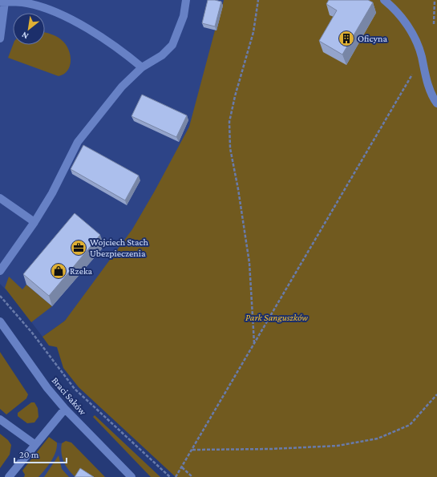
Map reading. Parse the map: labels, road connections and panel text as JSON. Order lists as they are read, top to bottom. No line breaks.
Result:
{"streets":{"street":["Braci Saków"]},"parks":["Park Sanguszków"],"places":{"building":["Oficyna"],"office":["Wojciech Stach Ubezpieczenia"],"shop":["Rzeka"]},"scale_bar":"20 m","north":"bottom left"}
